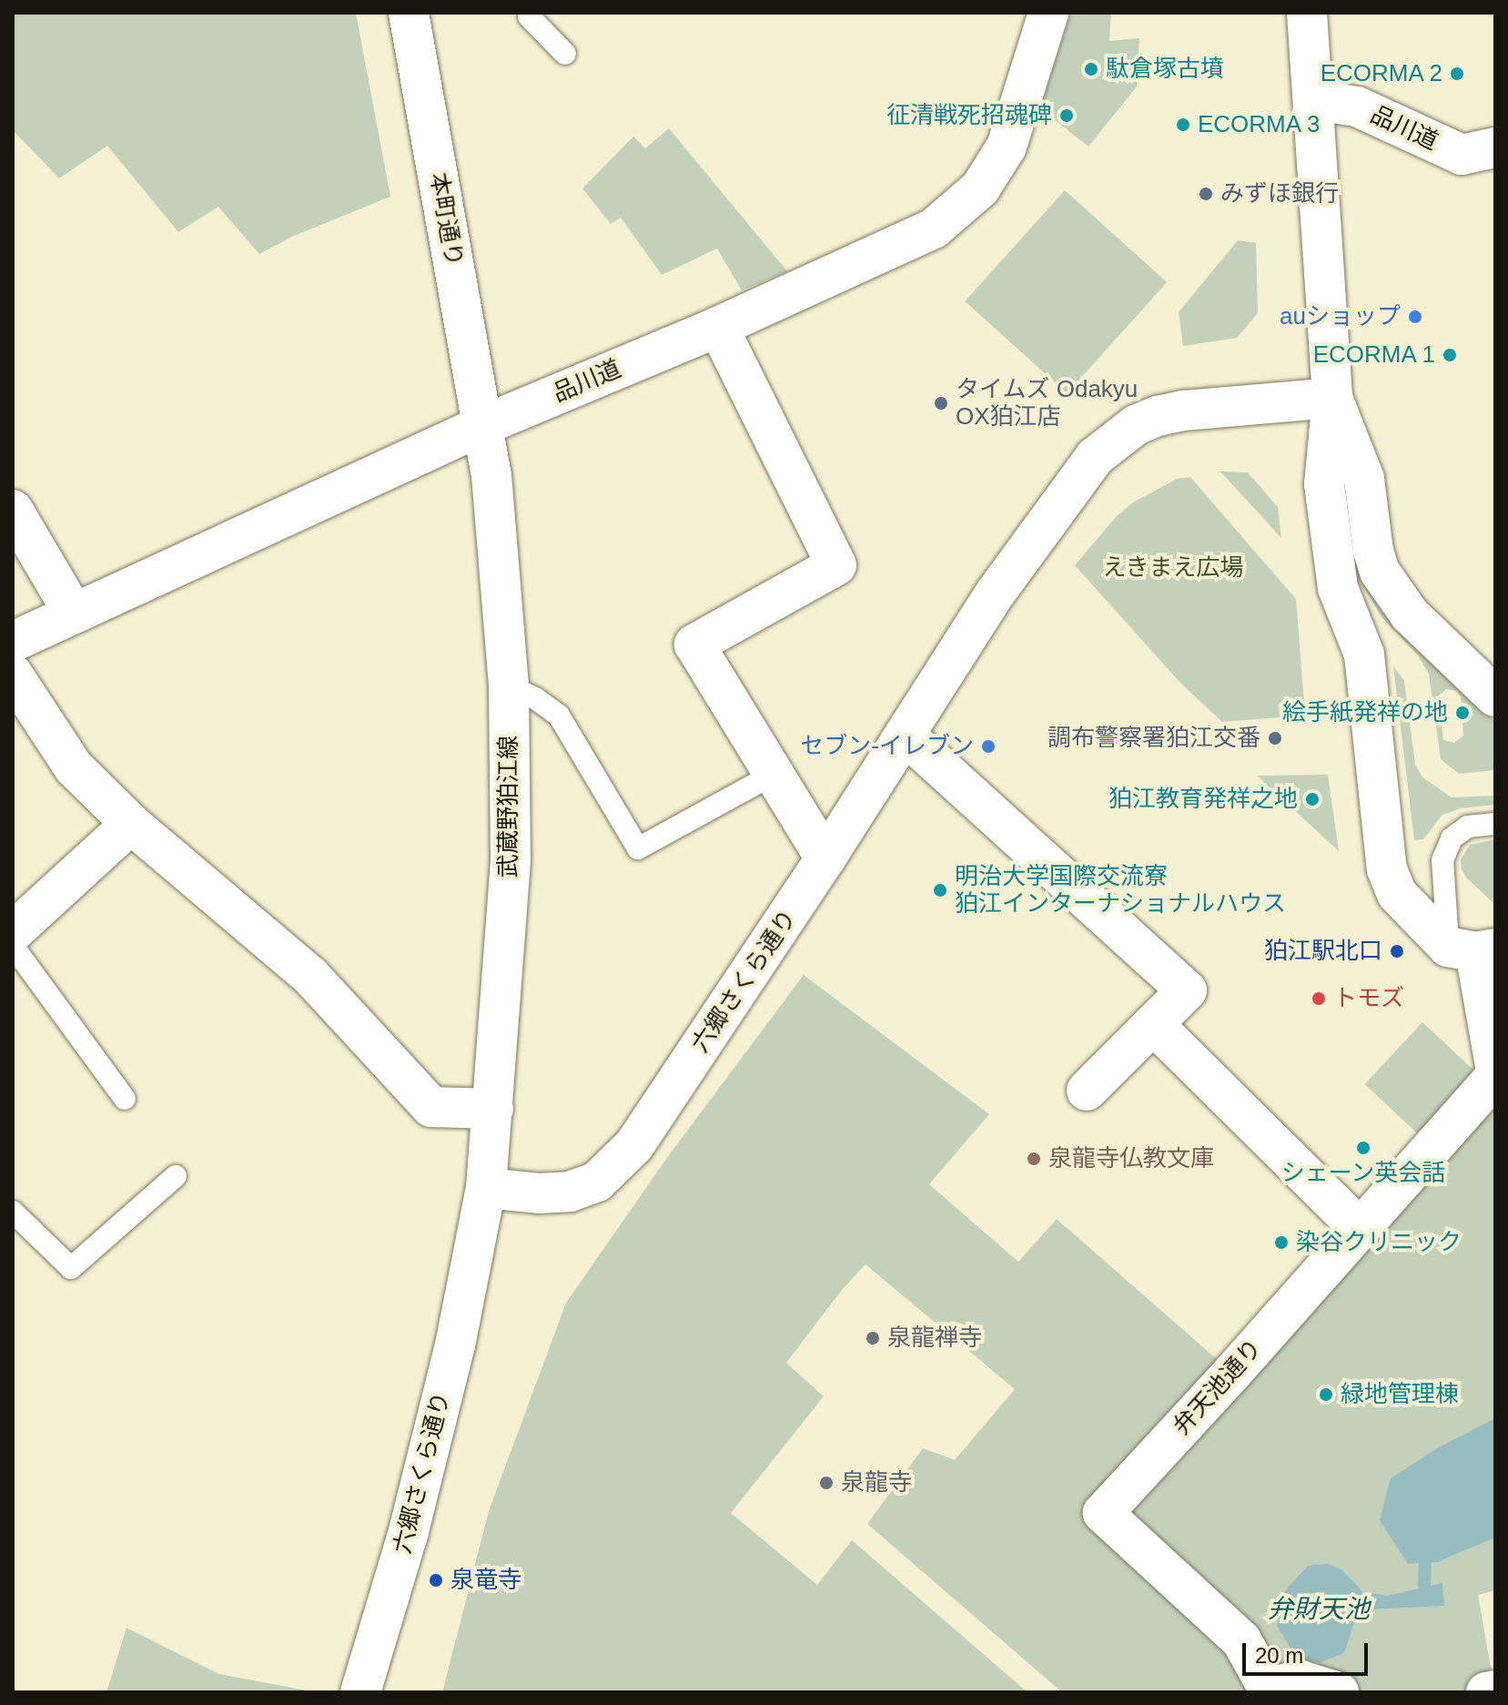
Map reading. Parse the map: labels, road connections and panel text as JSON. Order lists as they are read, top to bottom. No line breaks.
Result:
{"streets":{"street":["品川道","本町通り","武蔵野狛江線","六郷さくら通り","弁天池通り"]},"crossings":[["品川道","本町通り"],["品川道","武蔵野狛江線"],["本町通り","武蔵野狛江線"],["武蔵野狛江線","六郷さくら通り"]],"water":["弁財天池"],"parks":["えきまえ広場"],"places":["駄倉塚古墳","ECORMA 2","征清戦死招魂碑","ECORMA 3","みずほ銀行","auショップ","ECORMA 1","タイムズ Odakyu OX狛江店","絵手紙発祥の地","調布警察署狛江交番","セブン-イレブン","狛江教育発祥之地","明治大学国際交流寮 狛江インターナショナルハウス","狛江駅北口","トモズ","シェーン英会話","泉龍寺仏教文庫","染谷クリニック","泉龍禅寺","緑地管理棟","泉龍寺","泉竜寺"],"scale_bar":"20 m"}
